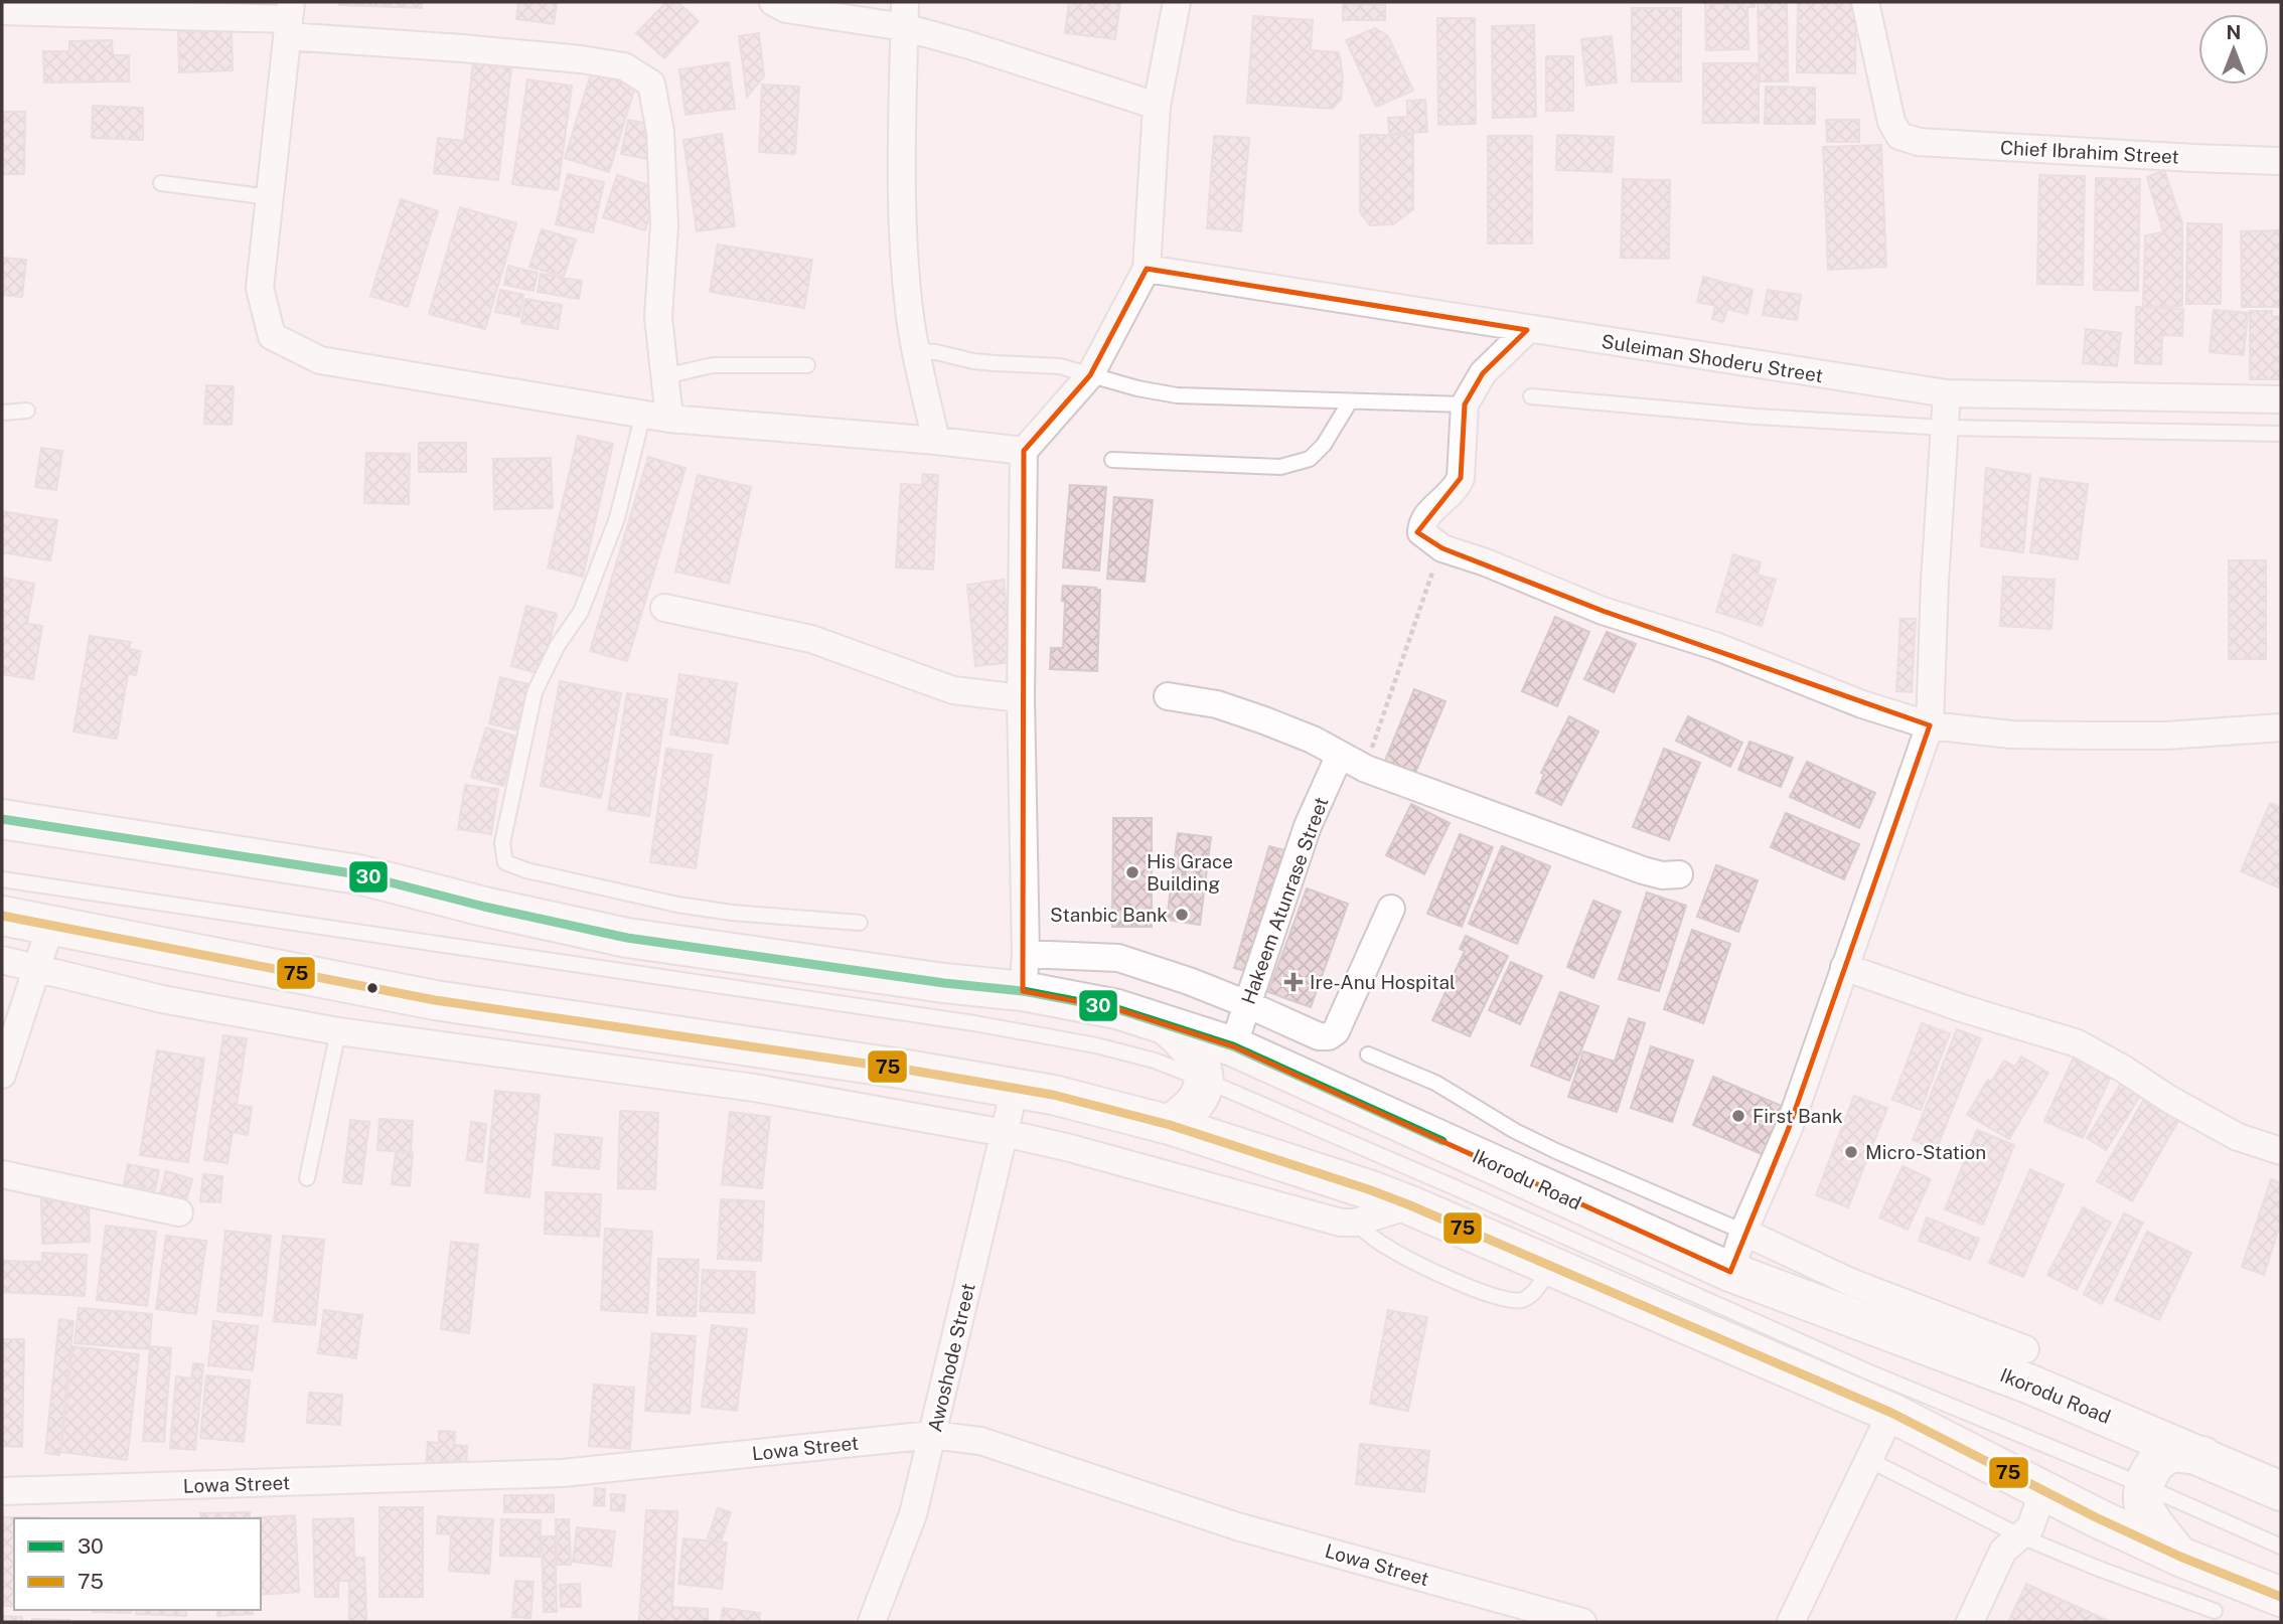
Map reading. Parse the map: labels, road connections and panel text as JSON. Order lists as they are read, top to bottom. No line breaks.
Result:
{"streets":{"highway":["Ikorodu Road"],"street":["Chief Ibrahim Street","Suleiman Shoderu Street","Hakeem Atunrase Street","Awoshode Street","Lowa Street"]},"crossings":[["Hakeem Atunrase Street","Ikorodu Road"],["Awoshode Street","Lowa Street"]],"places":{"other":["His Grace Building","Stanbic Bank","First Bank","Micro-Station"],"health":["Ire-Anu Hospital"]},"lines":["transit line 30","transit line 75"],"legend":["30","75"],"north":"top"}
